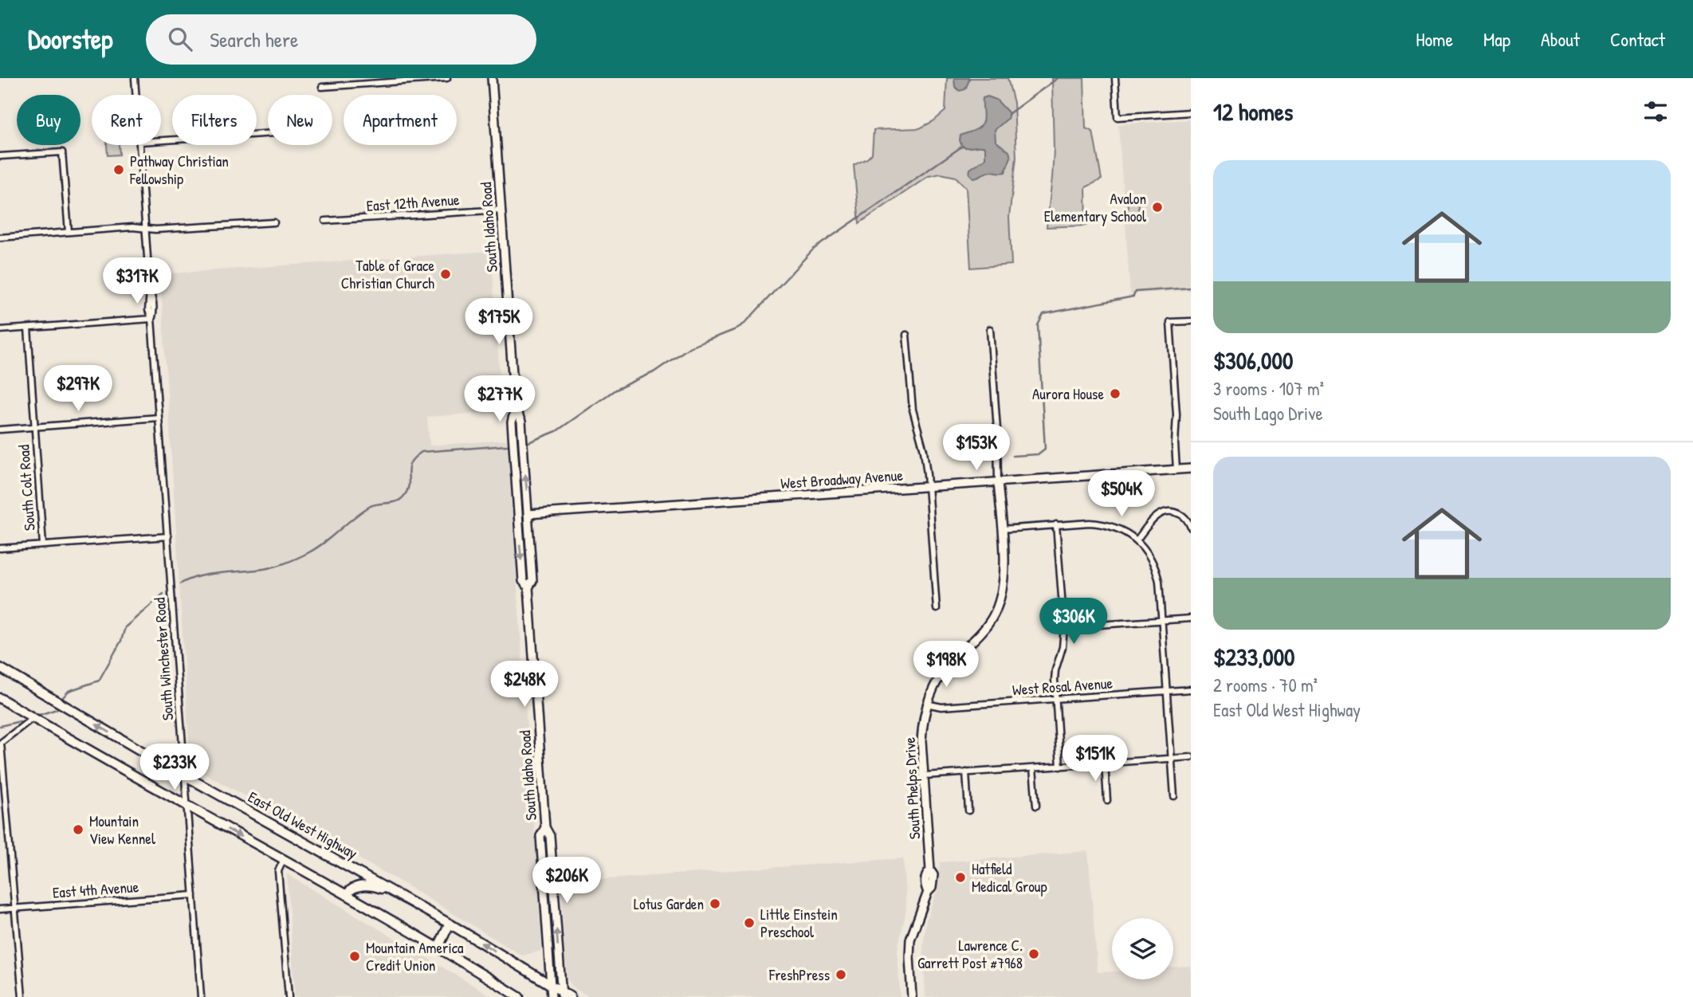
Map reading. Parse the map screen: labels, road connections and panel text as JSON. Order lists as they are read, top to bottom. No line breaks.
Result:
{"streets":{"main road":["South Idaho Road","West Broadway Avenue","South Phelps Drive","East Old West Highway"],"street":["East 12th Avenue","South Colt Road","South Winchester Road","West Rosal Avenue","East 4th Avenue"]},"crossings":[["East 12th Avenue","South Idaho Road"],["South Idaho Road","West Broadway Avenue"],["South Idaho Road","East Old West Highway"],["West Broadway Avenue","South Phelps Drive"],["South Winchester Road","East Old West Highway"],["South Winchester Road","East 4th Avenue"],["West Rosal Avenue","South Phelps Drive"]],"places":["Pathway Christian Fellowship","Avalon Elementary School","Table of Grace Christian Church","Aurora House","Mountain View Kennel","Hatfield Medical Group","Lotus Garden","Little Einstein Preschool","Lawrence C. Garrett Post #7968","Mountain America Credit Union","FreshPress"],"page":{"header":"Doorstep","search":"Search here","nav":["Home","Map","About","Contact"],"heading":"12 homes","chip":["Buy","Rent","Filters","New","Apartment"],"list":[{"name":"$306,000","note":"3 rooms · 107 m² · South Lago Drive"},{"name":"$233,000","note":"2 rooms · 70 m² · East Old West Highway"}],"price":["$317K","$175K","$297K","$277K","$153K","$504K","$306K","$198K","$248K","$151K","$233K","$206K"]}}
